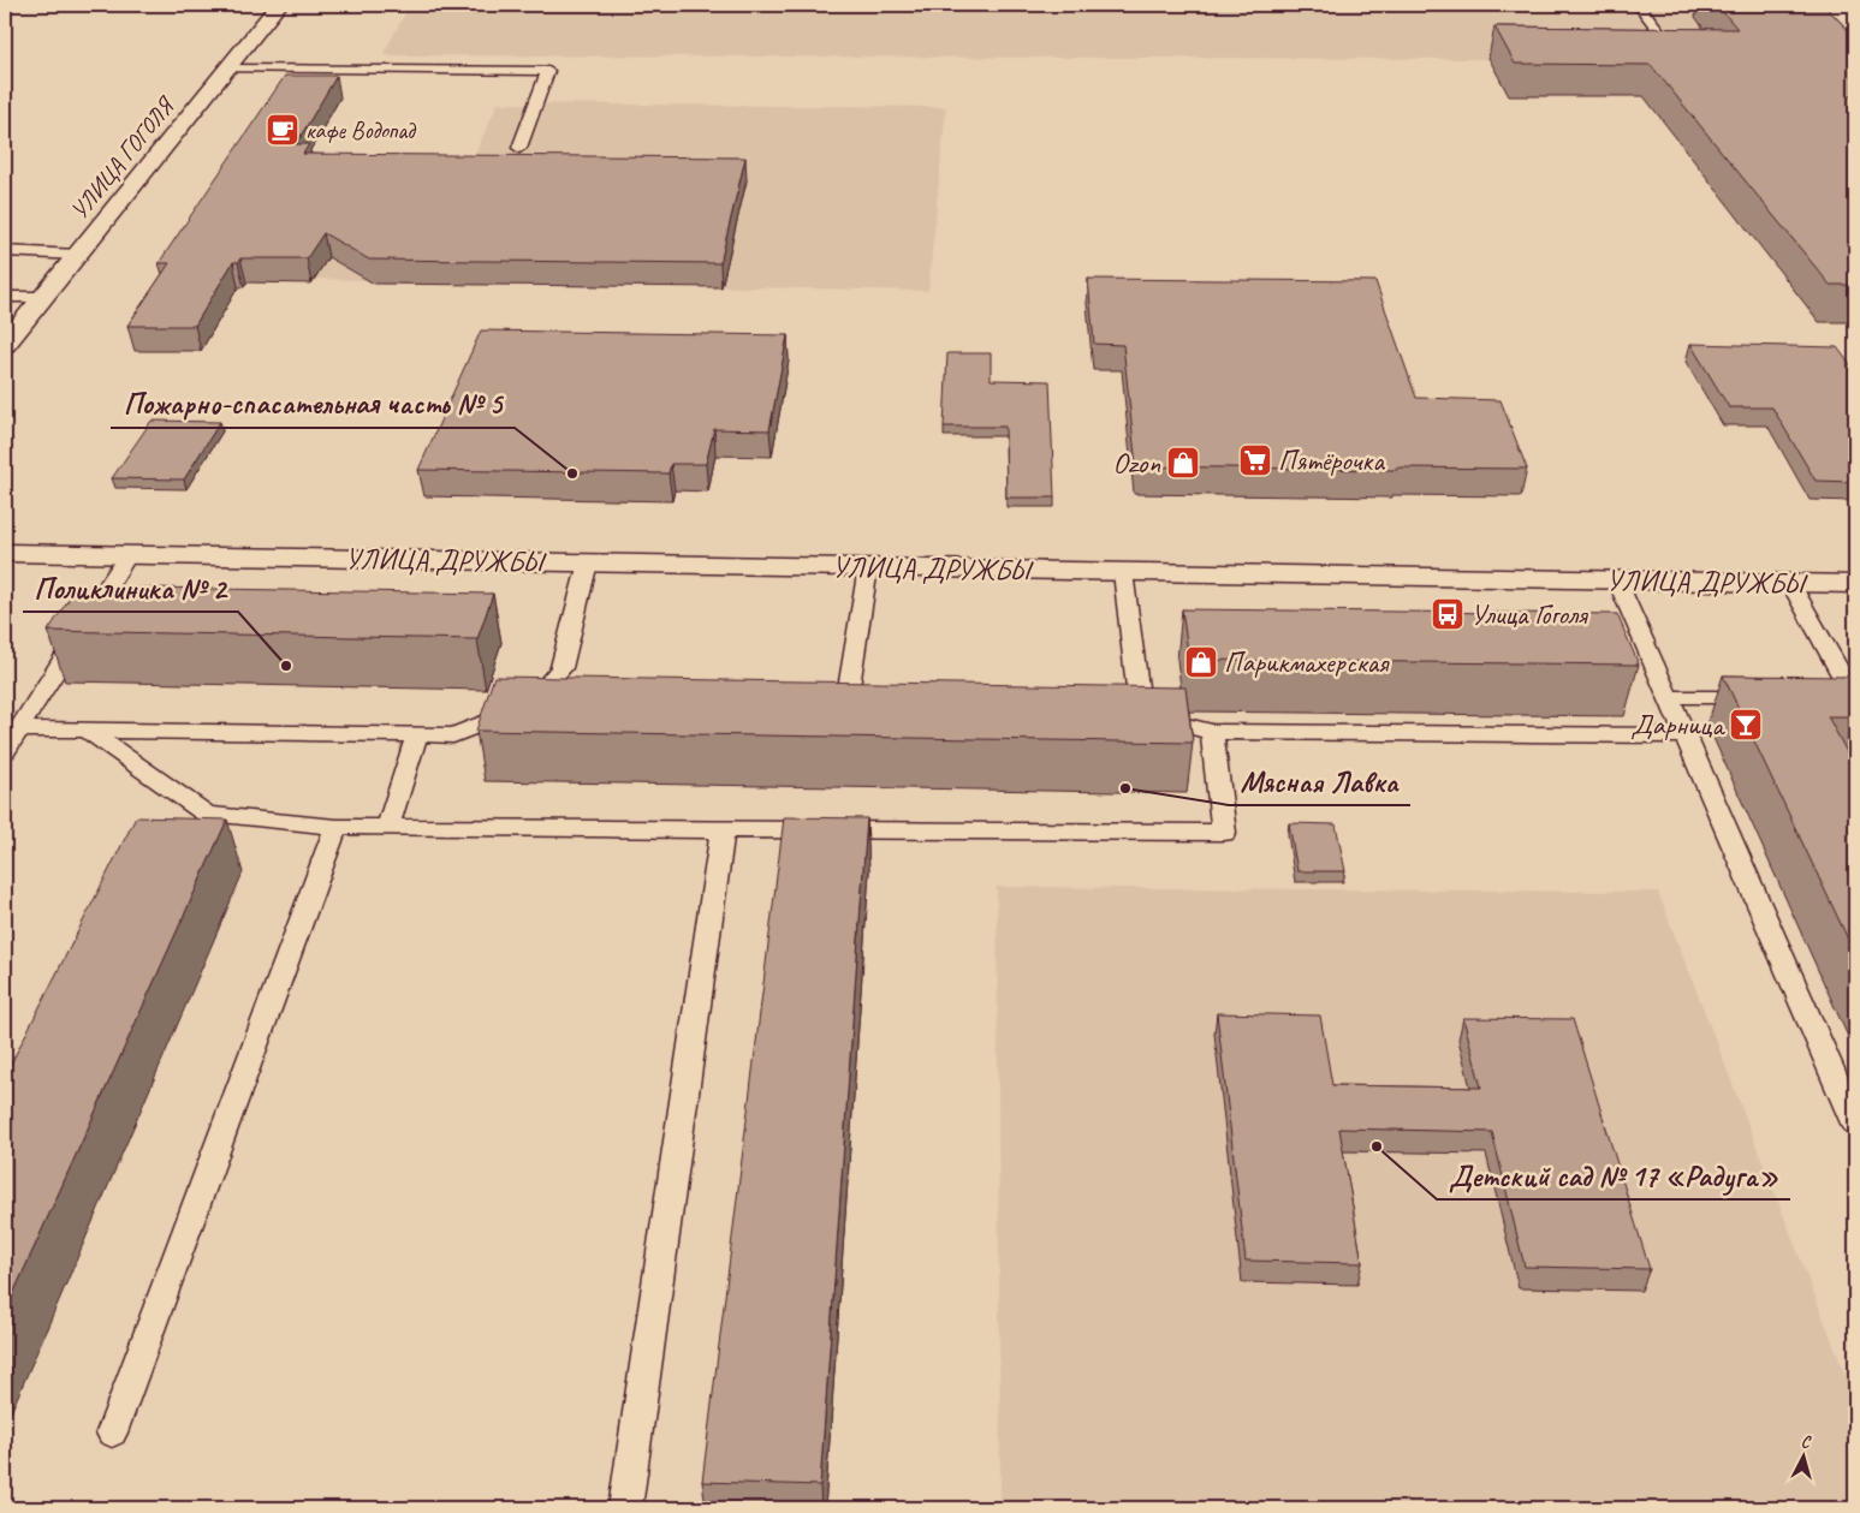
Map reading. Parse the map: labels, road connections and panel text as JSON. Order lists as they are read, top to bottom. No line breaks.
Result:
{"streets":{"street":["УЛИЦА ГОГОЛЯ","УЛИЦА ДРУЖБЫ"]},"places":{"cafe":["кафе Водопад"],"supermarket":["Пятёрочка"],"shop":["Ozon","Парикмахерская"],"other":["Пожарно-спасательная часть № 5","Поликлиника № 2","Мясная Лавка","Детский сад № 17 «Радуга»"],"bus stop":["Улица Гоголя"],"bar":["Дарница"]},"north":"top"}
